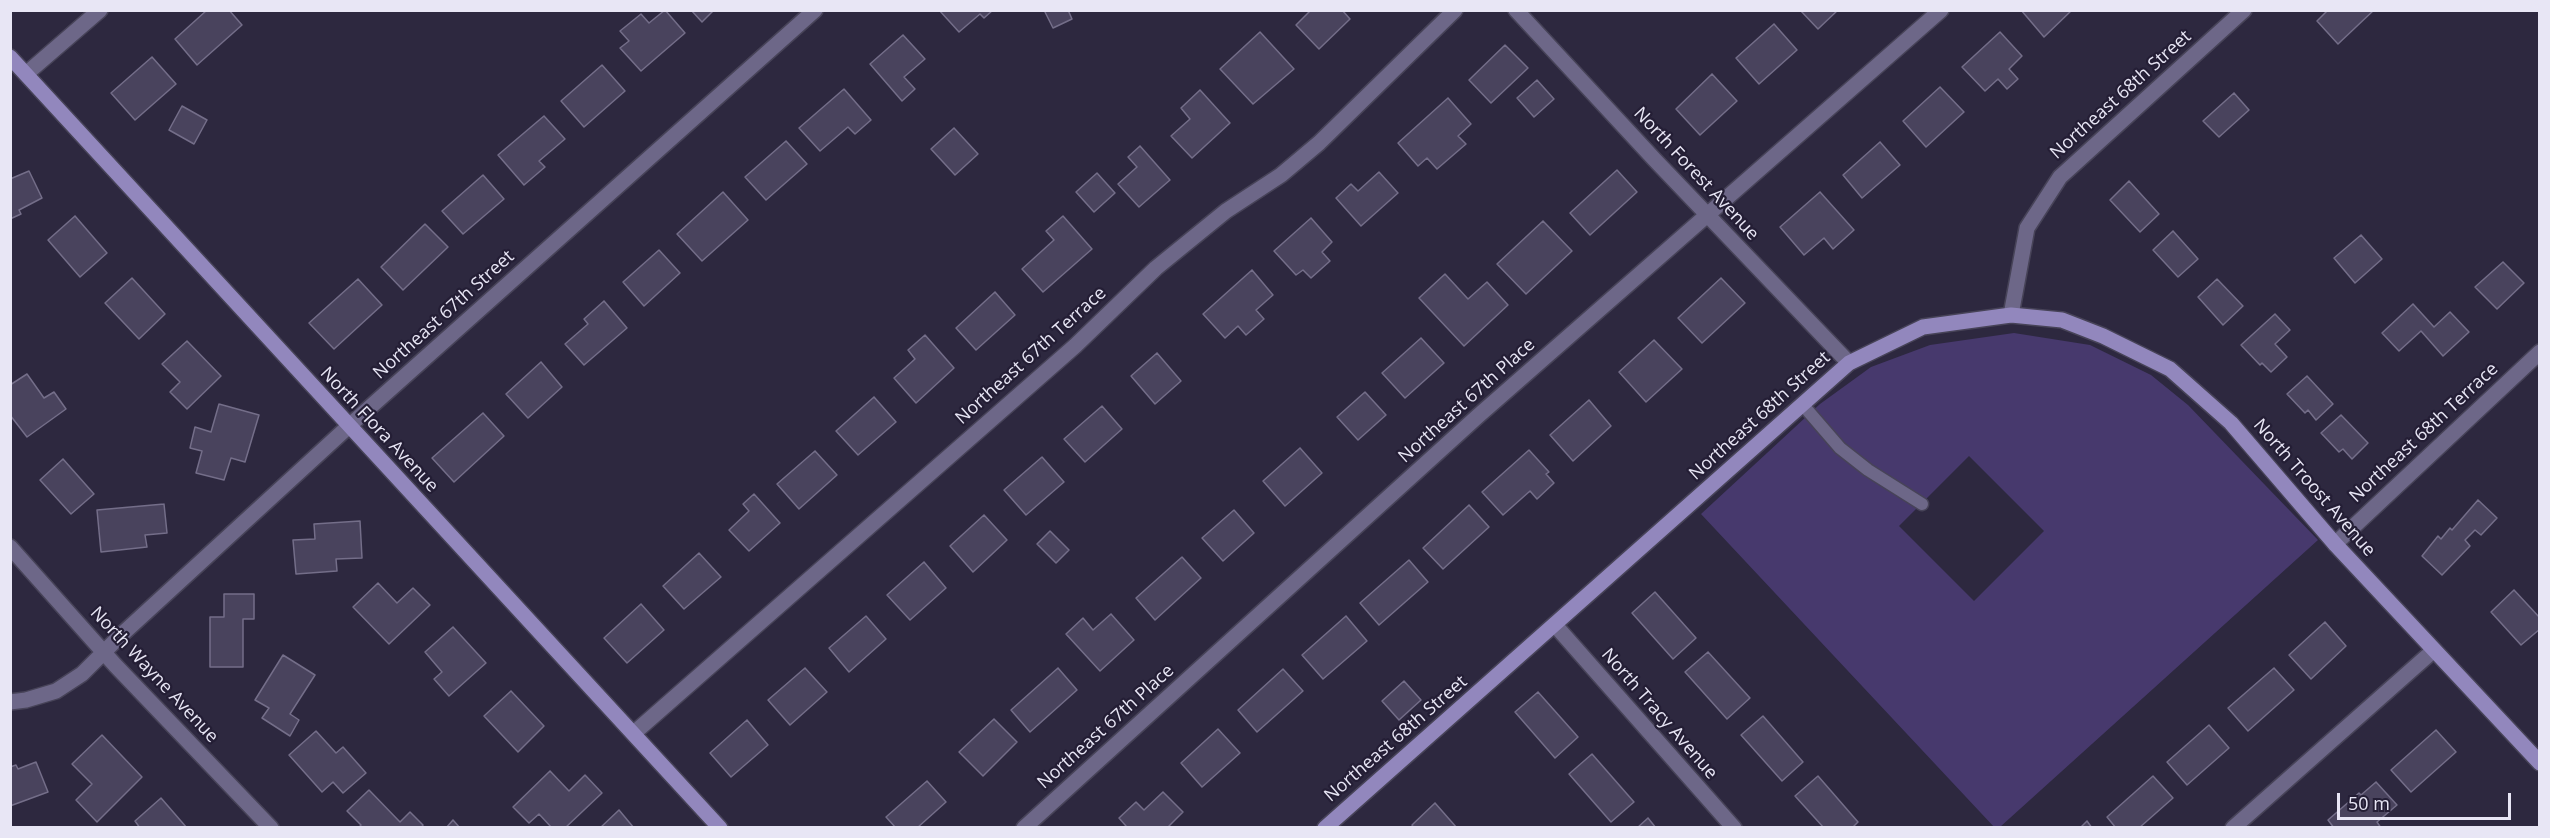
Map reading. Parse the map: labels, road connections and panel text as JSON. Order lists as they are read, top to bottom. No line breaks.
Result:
{"streets":{"street":["Northeast 68th Street","North Forest Avenue","Northeast 67th Street","Northeast 67th Terrace","Northeast 67th Place","North Flora Avenue","Northeast 68th Terrace","North Troost Avenue","North Wayne Avenue","North Tracy Avenue"]},"crossings":[["Northeast 68th Street","North Forest Avenue"],["Northeast 68th Street","North Troost Avenue"],["Northeast 68th Street","North Tracy Avenue"],["North Forest Avenue","Northeast 67th Place"],["Northeast 67th Street","North Flora Avenue"],["Northeast 67th Street","North Wayne Avenue"],["Northeast 67th Terrace","North Flora Avenue"],["Northeast 68th Terrace","North Troost Avenue"]],"scale_bar":"50 m"}
